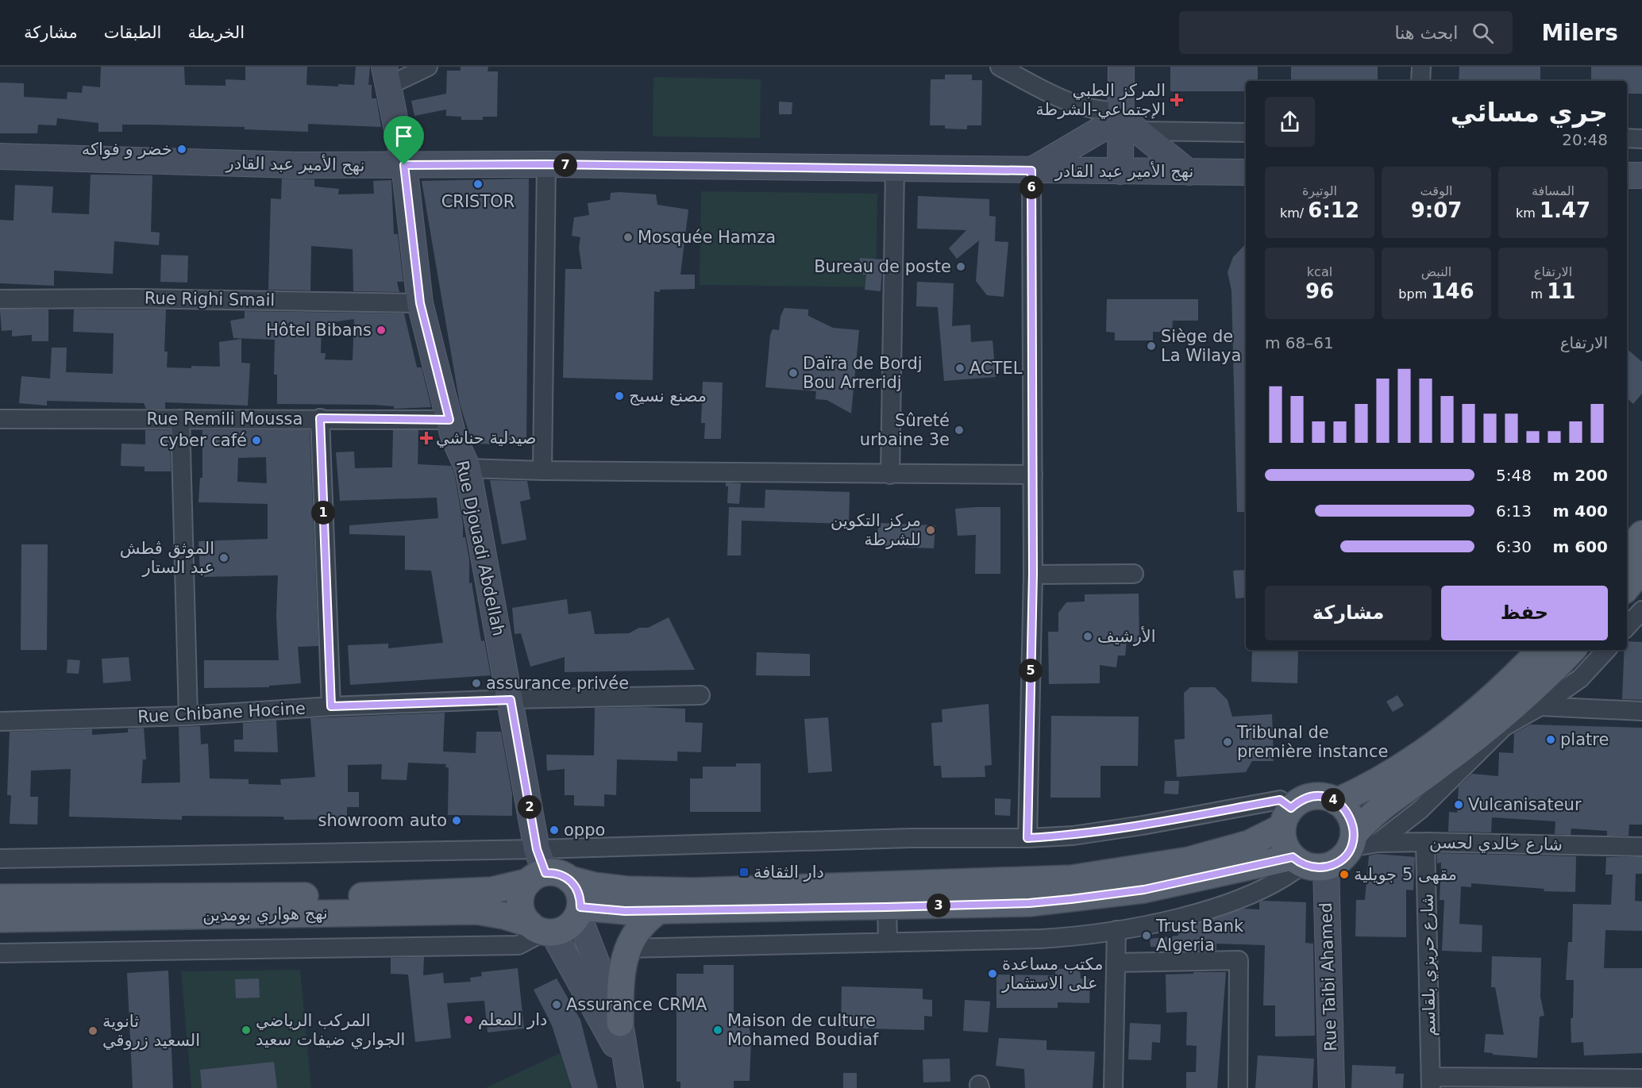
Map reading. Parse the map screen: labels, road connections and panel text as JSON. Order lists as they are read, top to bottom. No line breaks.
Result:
{"streets":{"main road":["نهج الأمير عبد القادر","Rue Djouadi Abdellah","نهج هواري بومدين","Rue Taibi Ahamed"],"street":["Rue Righi Smail","Rue Remili Moussa","Rue Chibane Hocine","شارع خالدي لحسن","شارع حريزي بلقاسم"]},"crossings":[["نهج الأمير عبد القادر","Rue Djouadi Abdellah"],["Rue Righi Smail","Rue Djouadi Abdellah"],["Rue Remili Moussa","Rue Djouadi Abdellah"],["Rue Djouadi Abdellah","Rue Chibane Hocine"],["Rue Djouadi Abdellah","نهج هواري بومدين"],["شارع خالدي لحسن","شارع حريزي بلقاسم"],["شارع خالدي لحسن","Rue Taibi Ahamed"]],"places":{"health":["المركز الطبي الإجتماعي-الشرطة","صيدلية حناشي"],"other":["خضر و فواكه","CRISTOR","Mosquée Hamza","Bureau de poste","Hôtel Bibans","Siège de La Wilaya","ACTEL","Daïra de Bordj Bou Arreridj","مصنع نسيج","Sûreté urbaine 3e","cyber café","مركز التكوين للشرطة","الموثق ڨطش عبد الستار","الأرشيف","assurance privée","platre","Tribunal de première instance","Vulcanisateur","showroom auto","oppo","مقهى 5 جويلية","Trust Bank Algeria","مكتب مساعدة على الاستثمار","Assurance CRMA","دار المعلم","المركب الرياضي الجواري ضيفات سعيد","Maison de culture Mohamed Boudiaf","ثانوية السعيد زروقي"],"transit":["دار الثقافة"]},"page":{"header":"Milers","search":"ابحث هنا","nav":["الخريطة","الطبقات","مشاركة"],"heading":["جري مسائي","20:48"],"pins":["7","6","1","5","4","2","3"],"stats":[["المسافة","1.47 km"],["الوقت","9:07"],["الوتيرة","6:12 /km"],["الارتفاع","11 m"],["النبض","146 bpm"],["kcal","96"]],"chart":["الارتفاع","61–68 m"],"list":[{"name":"200 m","note":"5:48"},{"name":"400 m","note":"6:13"},{"name":"600 m","note":"6:30"}],"buttons":["حفظ","مشاركة"]}}
